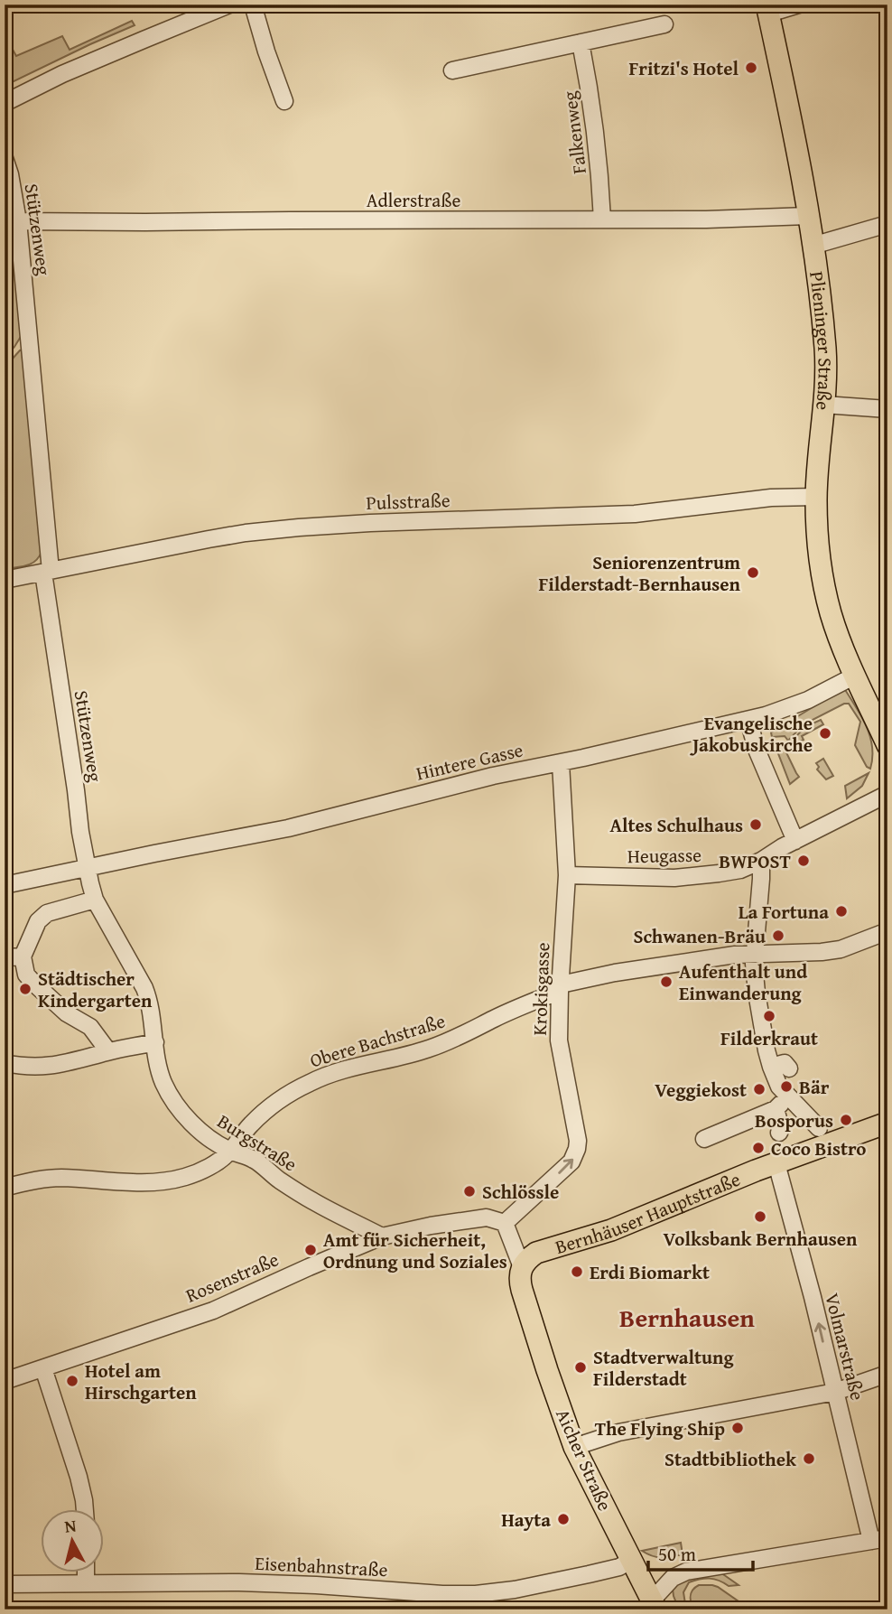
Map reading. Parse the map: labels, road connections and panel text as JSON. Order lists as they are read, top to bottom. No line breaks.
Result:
{"streets":{"main road":["Plieninger Straße","Bernhäuser Hauptstraße","Aicher Straße"],"street":["Falkenweg","Adlerstraße","Stützenweg","Pulsstraße","Hintere Gasse","Heugasse","Krokisgasse","Obere Bachstraße","Burgstraße","Rosenstraße","Volmarstraße","Eisenbahnstraße"]},"crossings":[["Falkenweg","Adlerstraße"],["Adlerstraße","Stützenweg"],["Adlerstraße","Plieninger Straße"],["Stützenweg","Pulsstraße"],["Stützenweg","Hintere Gasse"],["Stützenweg","Burgstraße"],["Plieninger Straße","Pulsstraße"],["Plieninger Straße","Hintere Gasse"],["Hintere Gasse","Krokisgasse"],["Hintere Gasse","Burgstraße"],["Heugasse","Krokisgasse"],["Krokisgasse","Obere Bachstraße"],["Krokisgasse","Rosenstraße"],["Obere Bachstraße","Burgstraße"],["Burgstraße","Rosenstraße"],["Bernhäuser Hauptstraße","Volmarstraße"],["Bernhäuser Hauptstraße","Aicher Straße"],["Aicher Straße","Eisenbahnstraße"]],"one_way":["Krokisgasse","Volmarstraße"],"districts":["Bernhausen"],"places":["Fritzi's Hotel","Seniorenzentrum Filderstadt-Bernhausen","Evangelische Jakobuskirche","Altes Schulhaus","BWPOST","La Fortuna","Schwanen-Bräu","Aufenthalt und Einwanderung","Städtischer Kindergarten","Filderkraut","Bär","Veggiekost","Bosporus","Coco Bistro","Schlössle","Volksbank Bernhausen","Amt für Sicherheit, Ordnung und Soziales","Erdi Biomarkt","Stadtverwaltung Filderstadt","Hotel am Hirschgarten","The Flying Ship","Stadtbibliothek","Hayta"],"scale_bar":"50 m","north":"top"}
